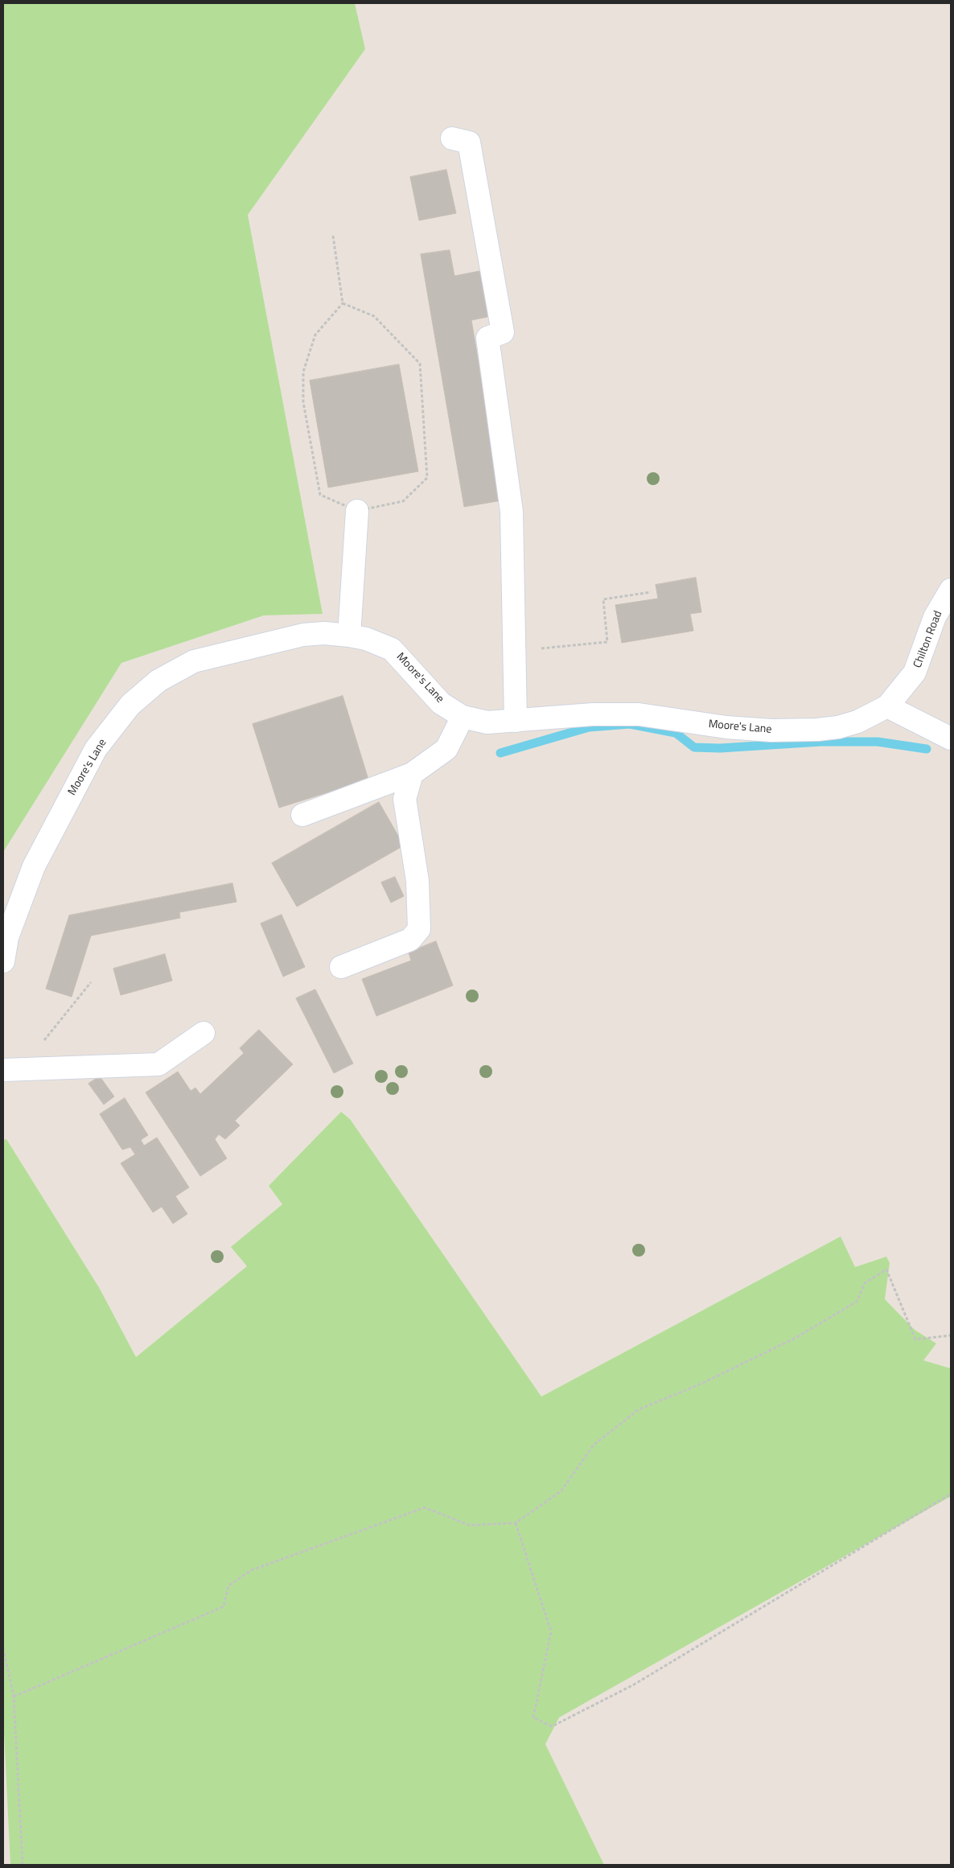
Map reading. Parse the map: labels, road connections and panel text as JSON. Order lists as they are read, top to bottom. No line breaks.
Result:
{"streets":{"street":["Chilton Road","Moore's Lane"]},"crossings":[["Chilton Road","Moore's Lane"]]}
